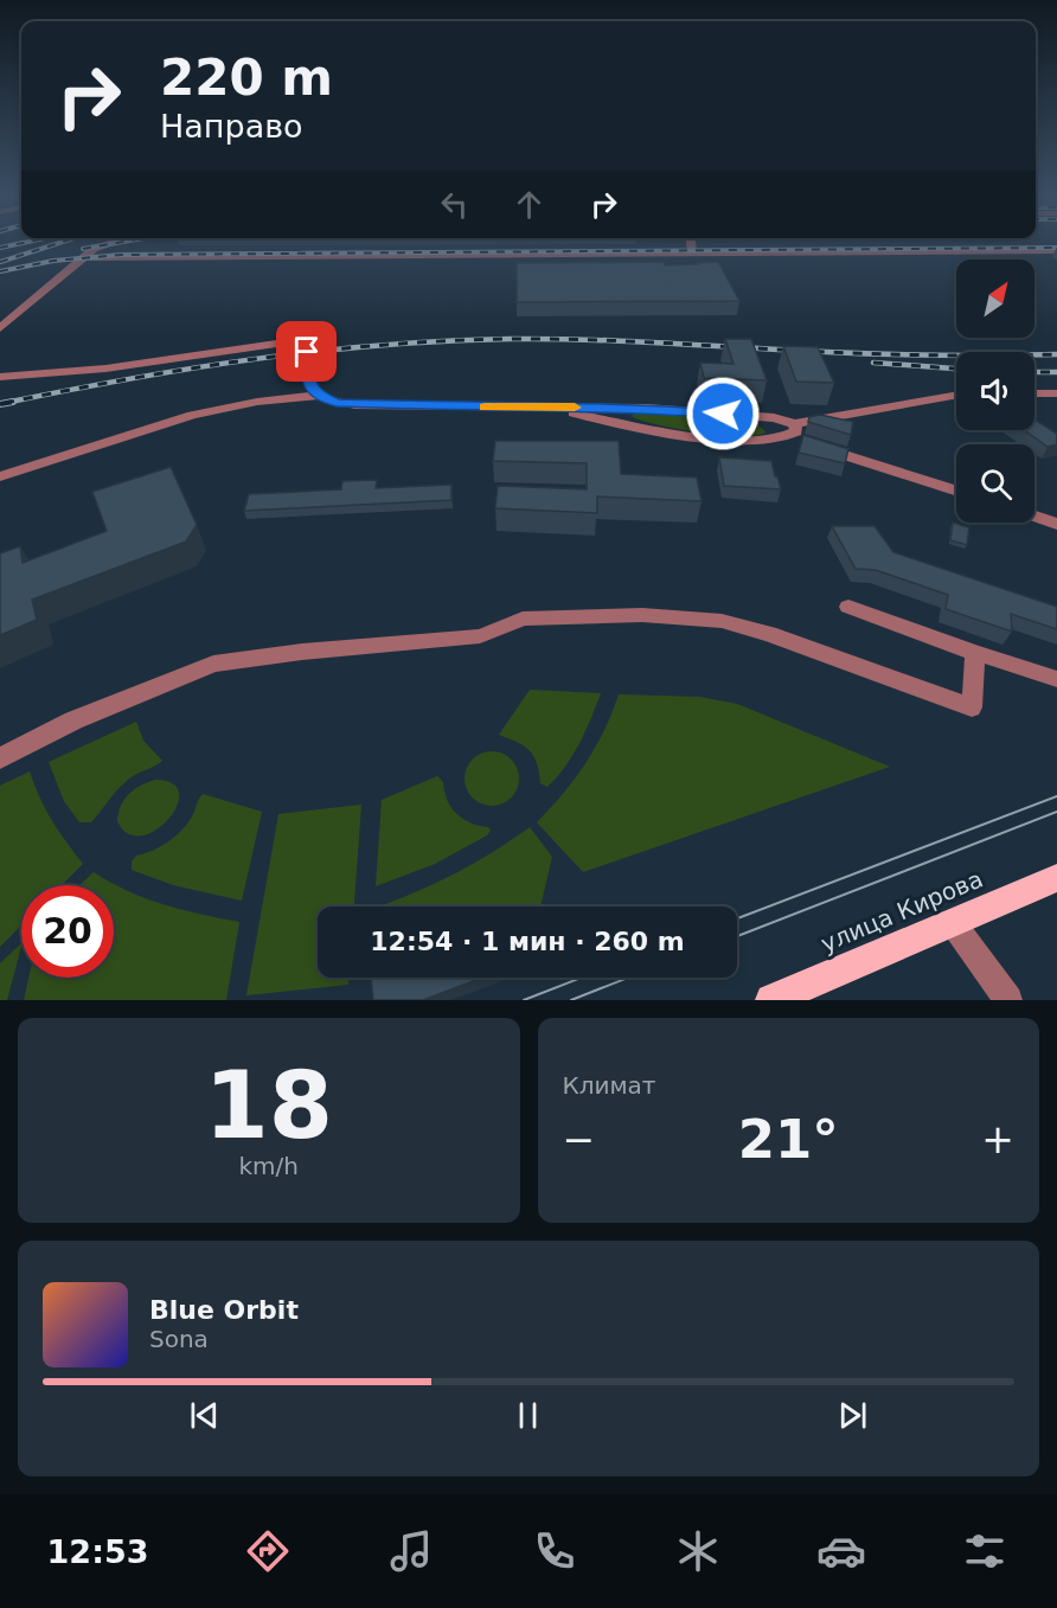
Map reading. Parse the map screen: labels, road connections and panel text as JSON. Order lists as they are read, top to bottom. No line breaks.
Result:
{"streets":{"main road":["улица Кирова"]},"north":"top right","page":{"turn":["220 m","Направо"],"limit":"20","trip":"12:54 · 1 мин · 260 m","tile":[["18","km/h"],"Климат"],"heat":["−","21°","+"],"song":["Blue Orbit","Sona"],"tabs":"12:53"}}
